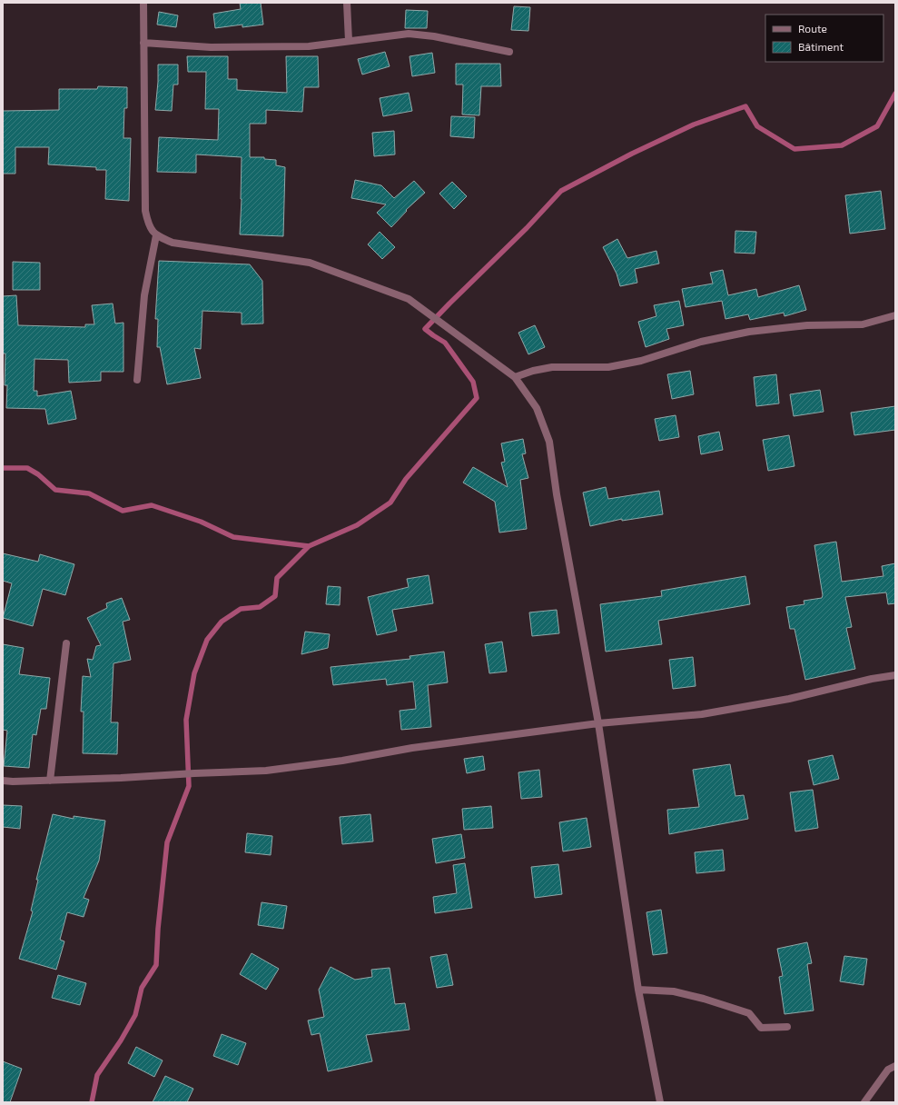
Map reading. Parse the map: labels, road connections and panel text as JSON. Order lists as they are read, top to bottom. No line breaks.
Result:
{"legend":["Route","Bâtiment"]}
